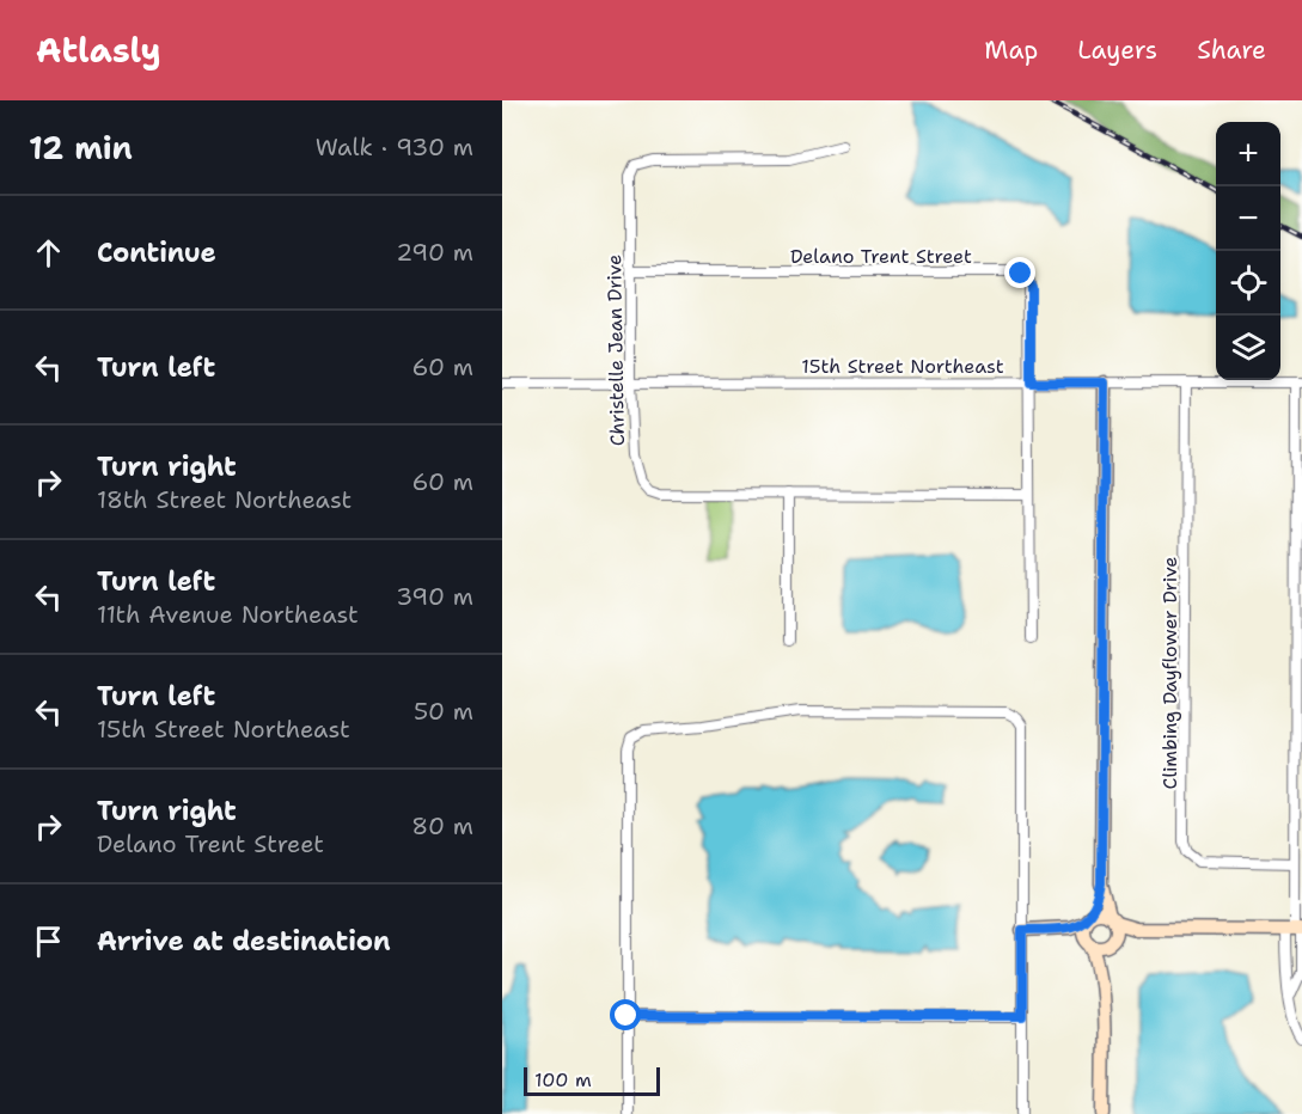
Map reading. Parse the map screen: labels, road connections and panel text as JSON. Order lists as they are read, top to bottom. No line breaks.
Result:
{"streets":{"street":["Delano Trent Street","Christelle Jean Drive","15th Street Northeast","Climbing Dayflower Drive"]},"crossings":[["Delano Trent Street","Christelle Jean Drive"],["Delano Trent Street","15th Street Northeast"],["Christelle Jean Drive","15th Street Northeast"],["15th Street Northeast","Climbing Dayflower Drive"]],"scale_bar":"100 m","page":{"header":"Atlasly","nav":["Map","Layers","Share"],"heading":["12 min","Walk · 930 m"],"map_buttons":["+","−"],"list":[["Continue","290 m"],["Turn left","60 m"],["Turn right","18th Street Northeast","60 m"],["Turn left","11th Avenue Northeast","390 m"],["Turn left","15th Street Northeast","50 m"],["Turn right","Delano Trent Street","80 m"],"Arrive at destination"],"scale":"100 m"}}
